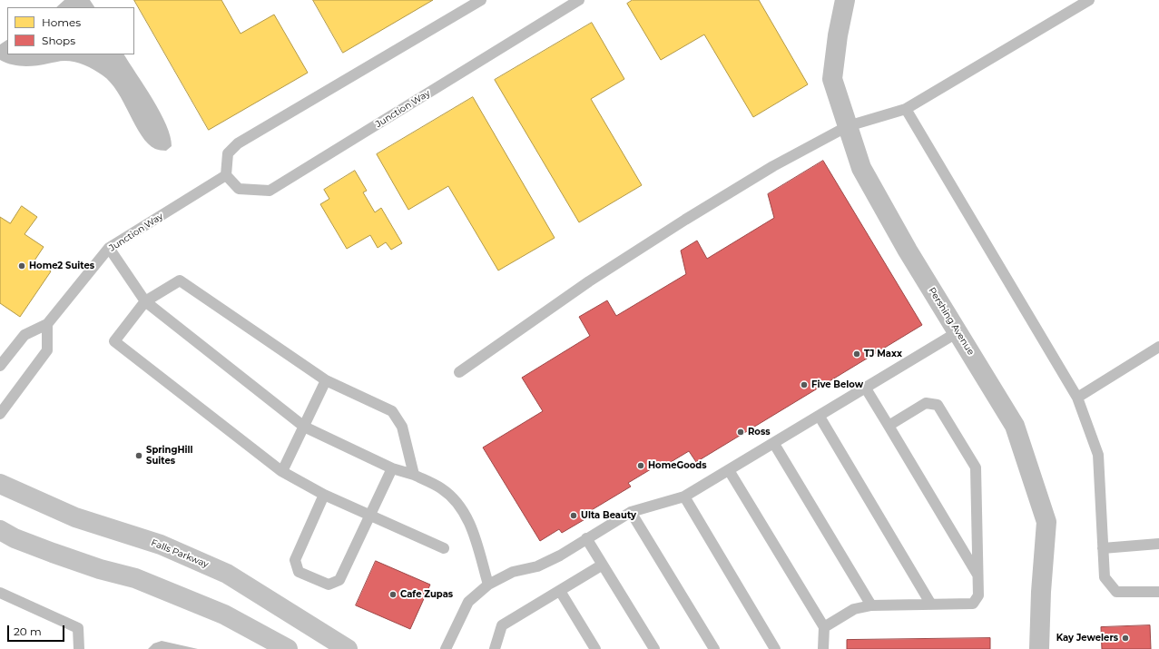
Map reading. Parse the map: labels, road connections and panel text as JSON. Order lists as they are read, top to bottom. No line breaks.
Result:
{"streets":{"street":["Pershing Avenue","Falls Parkway"],"lane":["Junction Way"]},"places":["Home2 Suites","TJ Maxx","Five Below","Ross","SpringHill Suites","HomeGoods","Ulta Beauty","Cafe Zupas","Kay Jewelers"],"legend":["Homes","Shops"],"scale_bar":"20 m"}
